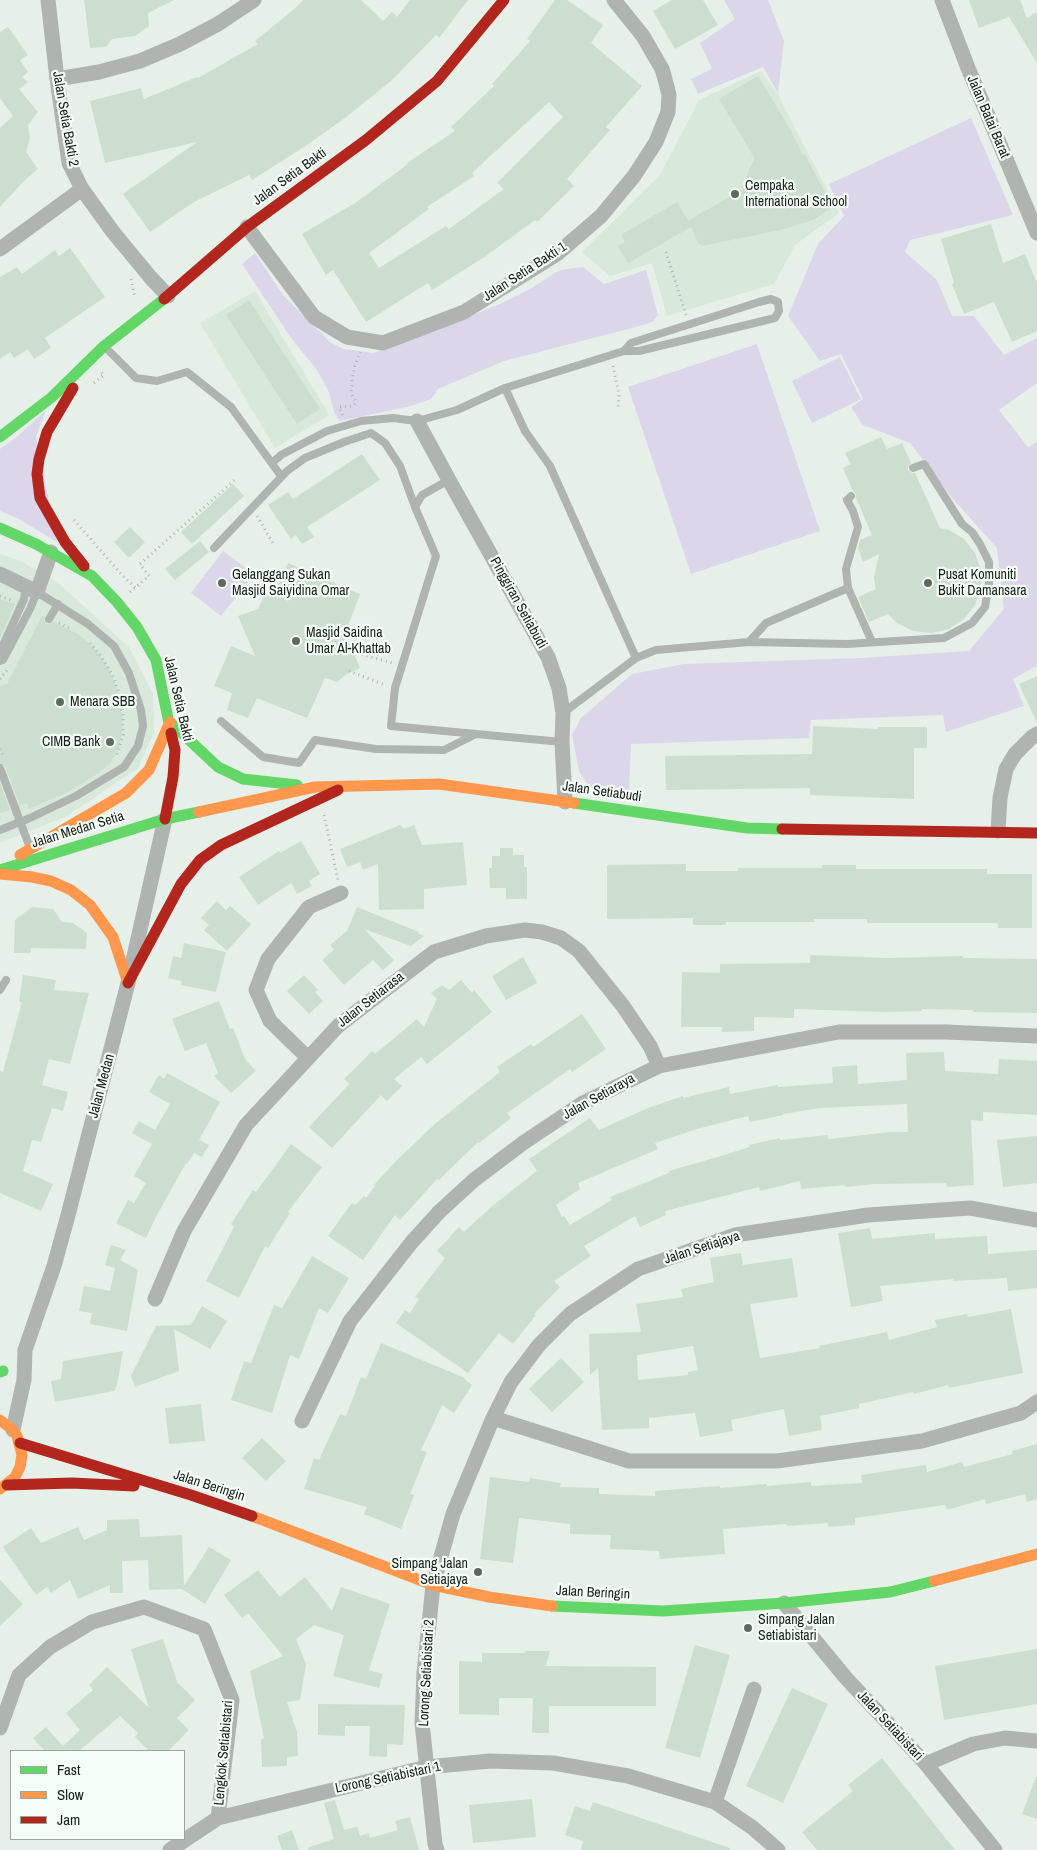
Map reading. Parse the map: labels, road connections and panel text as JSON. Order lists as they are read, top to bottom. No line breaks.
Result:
{"streets":{"street":["Jalan Batai Barat","Jalan Setia Bakti 2","Jalan Setia Bakti","Jalan Setia Bakti 1","Pinggiran Setiabudi","Jalan Setiabudi","Jalan Medan Setia","Jalan Setiarasa","Jalan Medan","Jalan Setiaraya","Jalan Setiajaya","Jalan Beringin","Lorong Setiabistari 2","Jalan Setiabistari","Lengkok Setiabistari","Lorong Setiabistari 1"]},"crossings":[["Jalan Setia Bakti 2","Jalan Setia Bakti"],["Jalan Setia Bakti","Jalan Setia Bakti 1"],["Jalan Setia Bakti","Jalan Setiabudi"],["Jalan Setia Bakti","Jalan Medan Setia"],["Jalan Setia Bakti","Jalan Medan"],["Pinggiran Setiabudi","Jalan Setiabudi"],["Jalan Setiabudi","Jalan Medan Setia"],["Jalan Setiabudi","Jalan Medan"],["Jalan Medan Setia","Jalan Medan"],["Jalan Setiarasa","Jalan Setiaraya"],["Jalan Medan","Jalan Beringin"],["Jalan Setiajaya","Jalan Beringin"],["Jalan Setiajaya","Lorong Setiabistari 2"],["Jalan Beringin","Lorong Setiabistari 2"],["Jalan Beringin","Jalan Setiabistari"],["Lorong Setiabistari 2","Lorong Setiabistari 1"],["Lengkok Setiabistari","Lorong Setiabistari 1"]],"places":["Cempaka International School","Gelanggang Sukan Masjid Saiyidina Omar","Pusat Komuniti Bukit Damansara","Masjid Saidina Umar Al-Khattab","Menara SBB","CIMB Bank","Simpang Jalan Setiajaya","Simpang Jalan Setiabistari"],"legend":["Fast","Slow","Jam"]}
